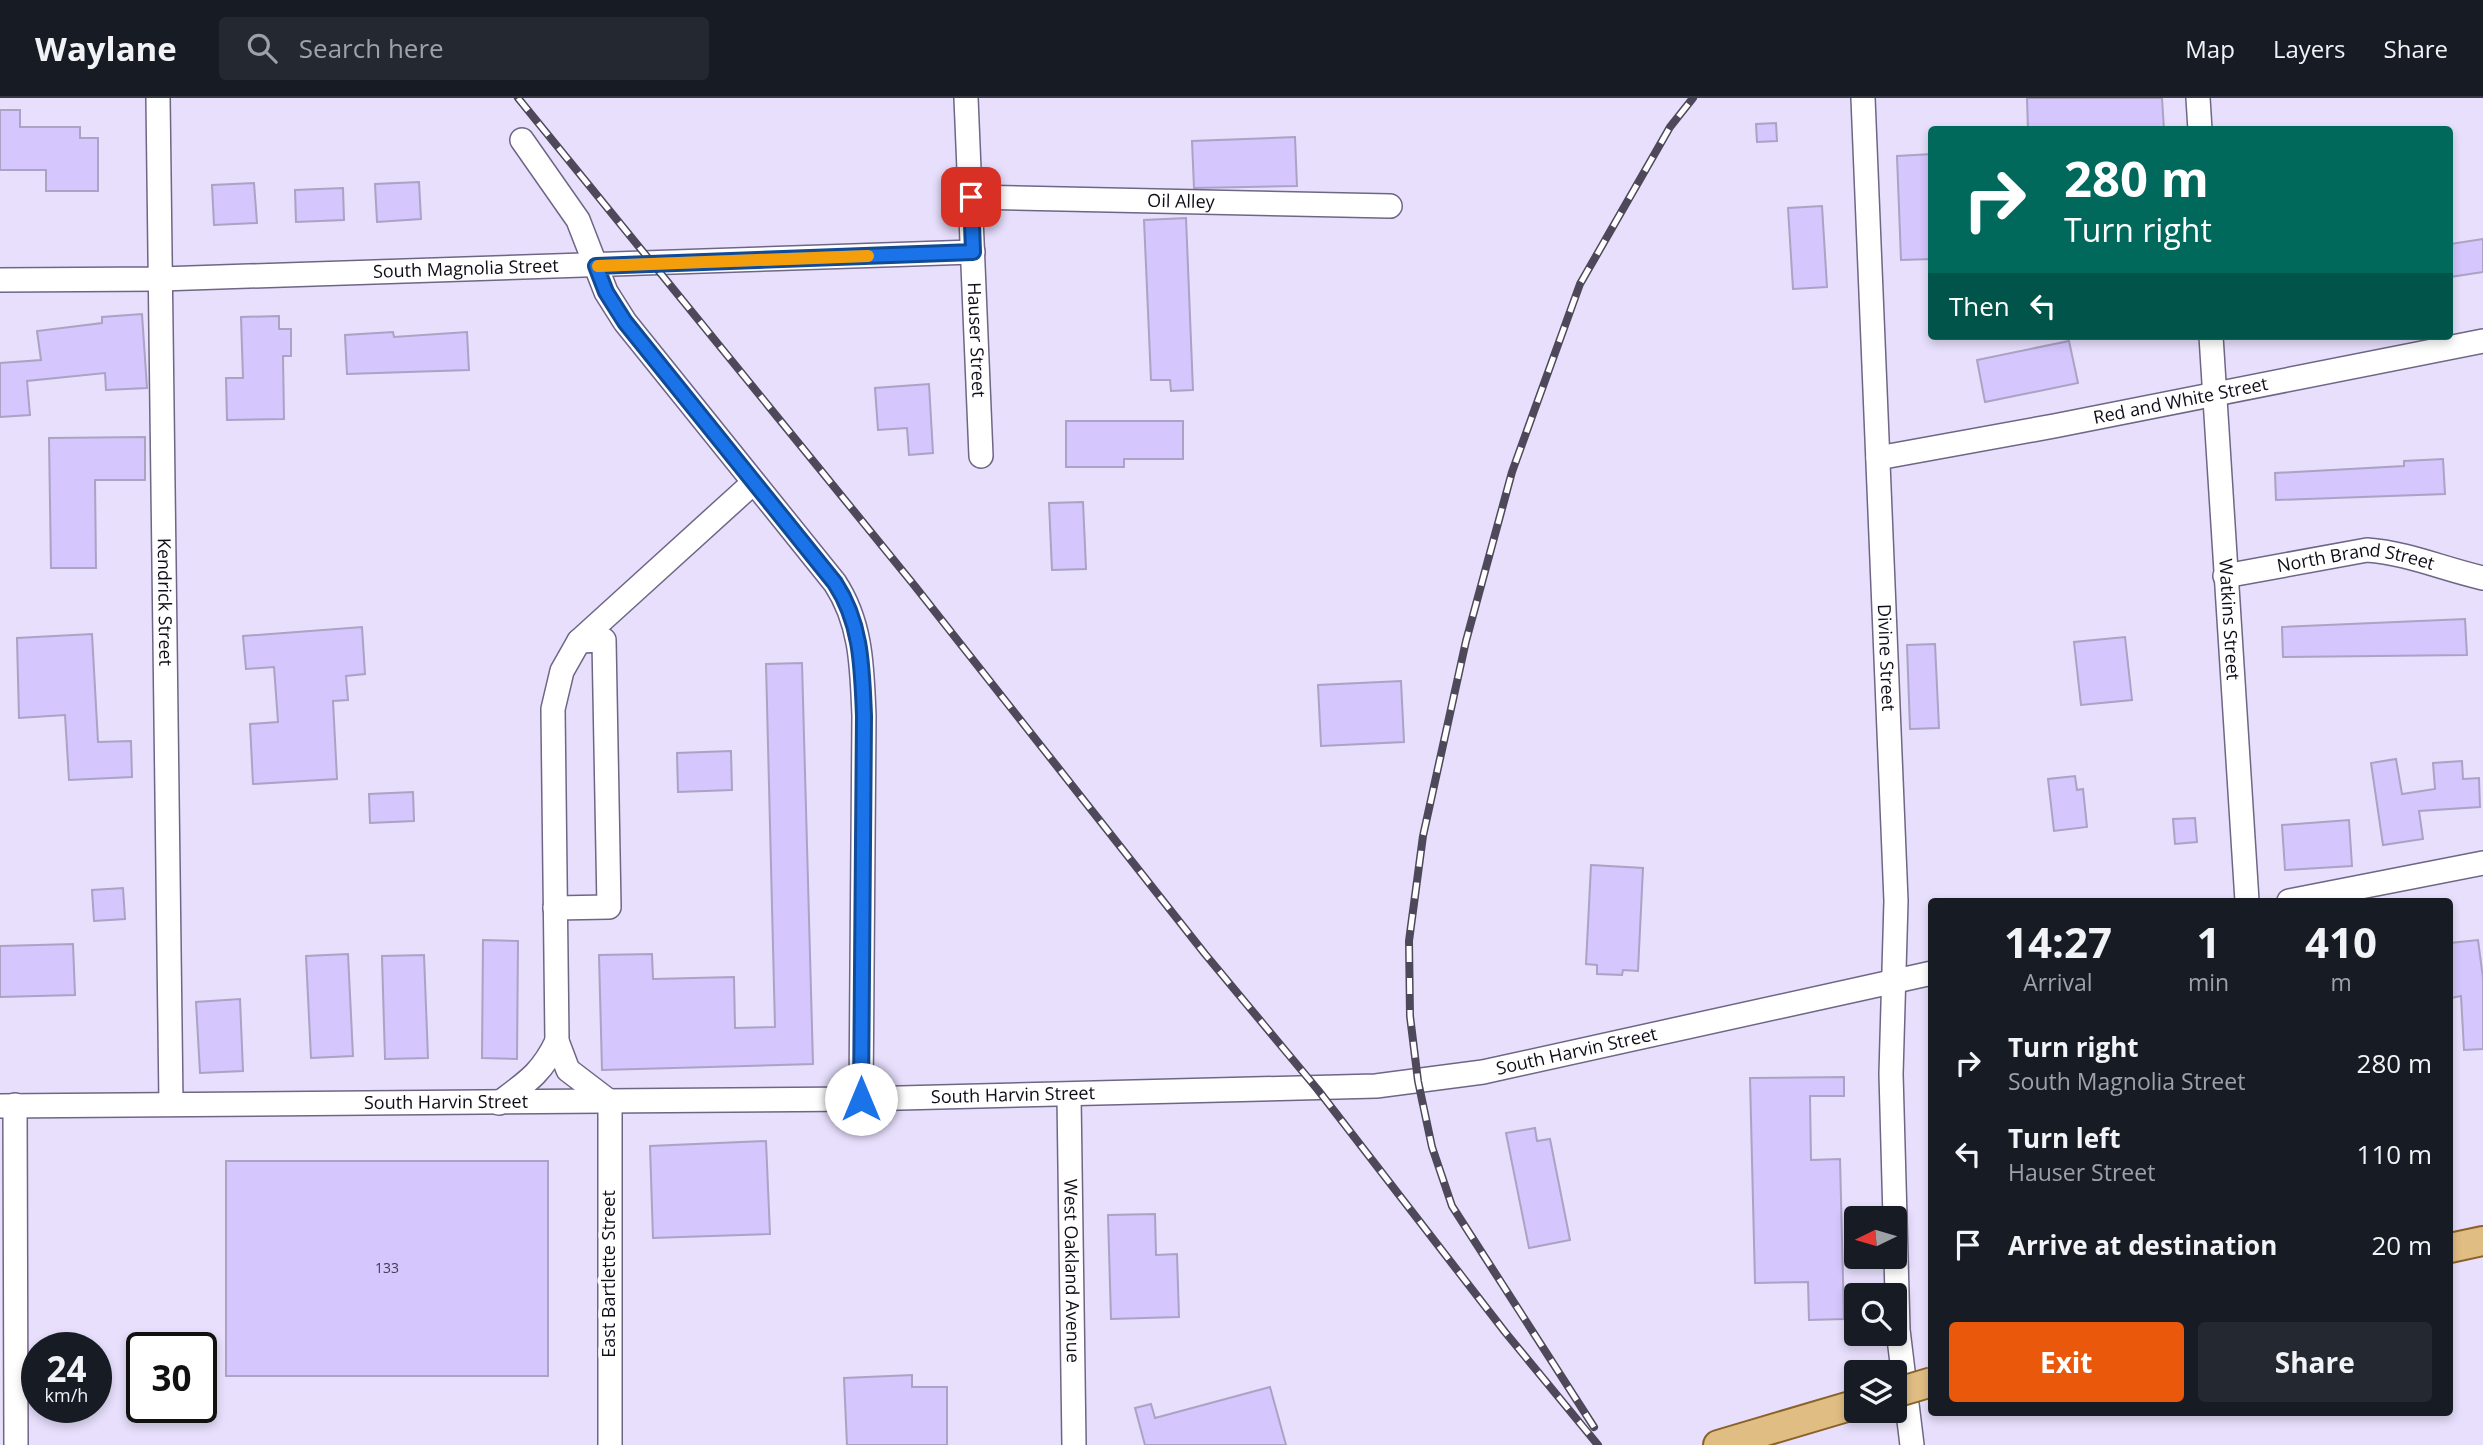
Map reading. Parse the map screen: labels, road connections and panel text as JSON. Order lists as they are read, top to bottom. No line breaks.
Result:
{"streets":{"street":["Oil Alley","South Magnolia Street","Hauser Street","Red and White Street","North Brand Street","Kendrick Street","Watkins Street","Divine Street","South Harvin Street","West Oakland Avenue","East Bartlette Street"]},"crossings":[["Oil Alley","Hauser Street"],["South Magnolia Street","Hauser Street"],["South Magnolia Street","Kendrick Street"],["Red and White Street","Watkins Street"],["Red and White Street","Divine Street"],["North Brand Street","Watkins Street"],["Kendrick Street","South Harvin Street"],["Divine Street","South Harvin Street"],["South Harvin Street","West Oakland Avenue"],["South Harvin Street","East Bartlette Street"]],"house_numbers":["133"],"north":"left","page":{"header":"Waylane","search":"Search here","nav":["Map","Layers","Share"],"turn":["280 m","Turn right"],"then":"Then","eta":["14:27","Arrival","1","min","410","m"],"list":[{"name":"Turn right","note":"South Magnolia Street","value":"280 m"},{"name":"Turn left","note":"Hauser Street","value":"110 m"},{"name":"Arrive at destination","value":"20 m"}],"buttons":["Exit","Share"],"speed":"24 km/h","limit":"30"}}
